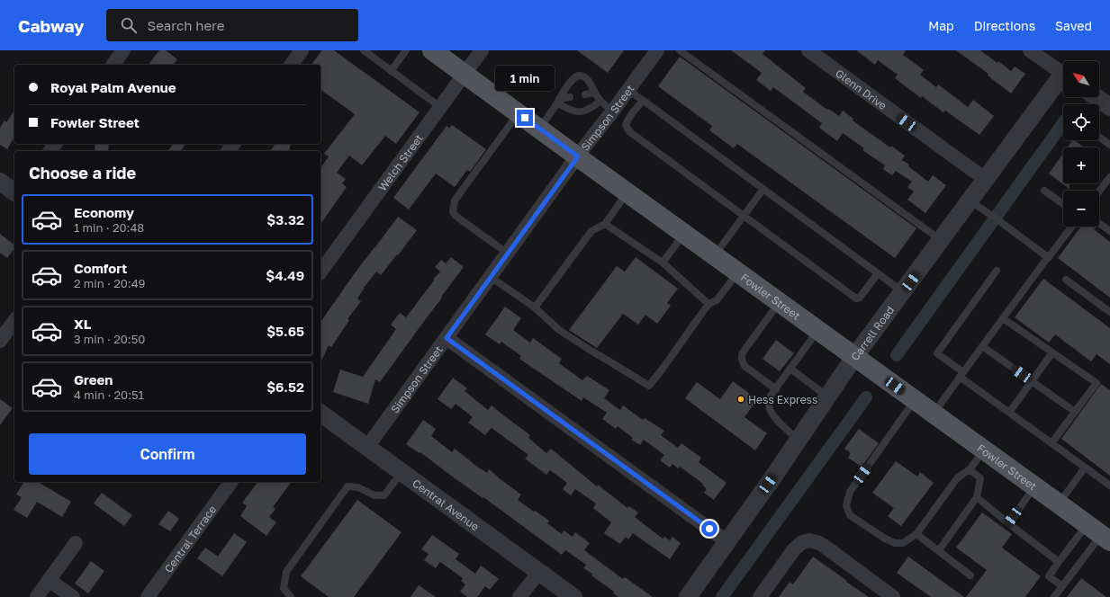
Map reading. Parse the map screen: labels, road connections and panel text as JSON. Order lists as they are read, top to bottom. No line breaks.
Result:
{"streets":{"main road":["Fowler Street"],"street":["Glenn Drive","Simpson Street","Welch Street","Carrell Road","Central Avenue","Central Terrace"]},"crossings":[["Glenn Drive","Carrell Road"],["Simpson Street","Fowler Street"],["Simpson Street","Central Avenue"],["Welch Street","Fowler Street"],["Fowler Street","Carrell Road"]],"places":["Hess Express"],"north":"top left","page":{"header":"Cabway","search":"Search here","nav":["Map","Directions","Saved"],"map_buttons":["+","−"],"banner":["Royal Palm Avenue","Fowler Street"],"bubble":"1 min","heading":"Choose a ride","list":[{"name":"Economy","note":"1 min · 20:48","value":"$3.32"},{"name":"Comfort","note":"2 min · 20:49","value":"$4.49"},{"name":"XL","note":"3 min · 20:50","value":"$5.65"},{"name":"Green","note":"4 min · 20:51","value":"$6.52"}],"buttons":"Confirm"}}
